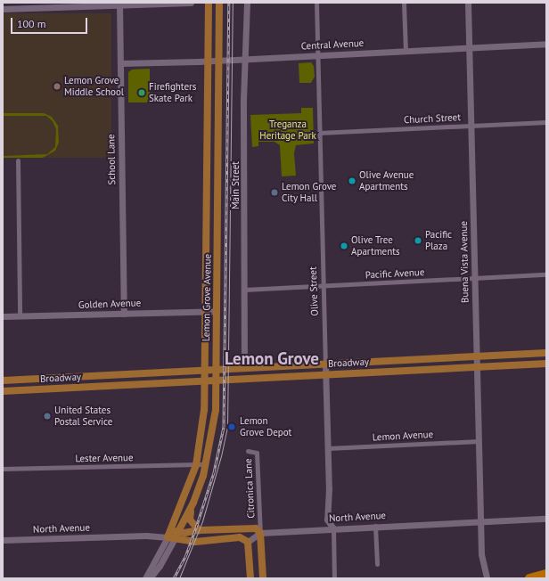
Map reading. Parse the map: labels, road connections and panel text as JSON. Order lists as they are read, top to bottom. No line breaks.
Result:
{"streets":{"main road":["Lemon Grove Avenue","Broadway","North Avenue"],"street":["Central Avenue","Church Street","School Lane","Main Street","Buena Vista Avenue","Pacific Avenue","Olive Street","Golden Avenue","Lemon Avenue","Lester Avenue","Citronica Lane"]},"crossings":[["Central Avenue","School Lane"],["Central Avenue","Main Street"],["Central Avenue","Buena Vista Avenue"],["Central Avenue","Olive Street"],["Central Avenue","Lemon Grove Avenue"],["Church Street","Buena Vista Avenue"],["Church Street","Olive Street"],["School Lane","Golden Avenue"],["Main Street","Pacific Avenue"],["Main Street","Broadway"],["Buena Vista Avenue","Pacific Avenue"],["Buena Vista Avenue","Broadway"],["Buena Vista Avenue","Lemon Avenue"],["Buena Vista Avenue","North Avenue"],["Pacific Avenue","Olive Street"],["Olive Street","Broadway"],["Olive Street","Lemon Avenue"],["Olive Street","North Avenue"],["Lemon Grove Avenue","Golden Avenue"],["Lemon Grove Avenue","Broadway"],["Lemon Grove Avenue","Lester Avenue"],["Lemon Grove Avenue","North Avenue"],["Citronica Lane","North Avenue"]],"districts":["Lemon Grove"],"parks":["Treganza Heritage Park"],"places":["Lemon Grove Middle School","Firefighters Skate Park","Olive Avenue Apartments","Lemon Grove City Hall","Pacific Plaza","Olive Tree Apartments","United States Postal Service","Lemon Grove Depot"],"scale_bar":"100 m"}
